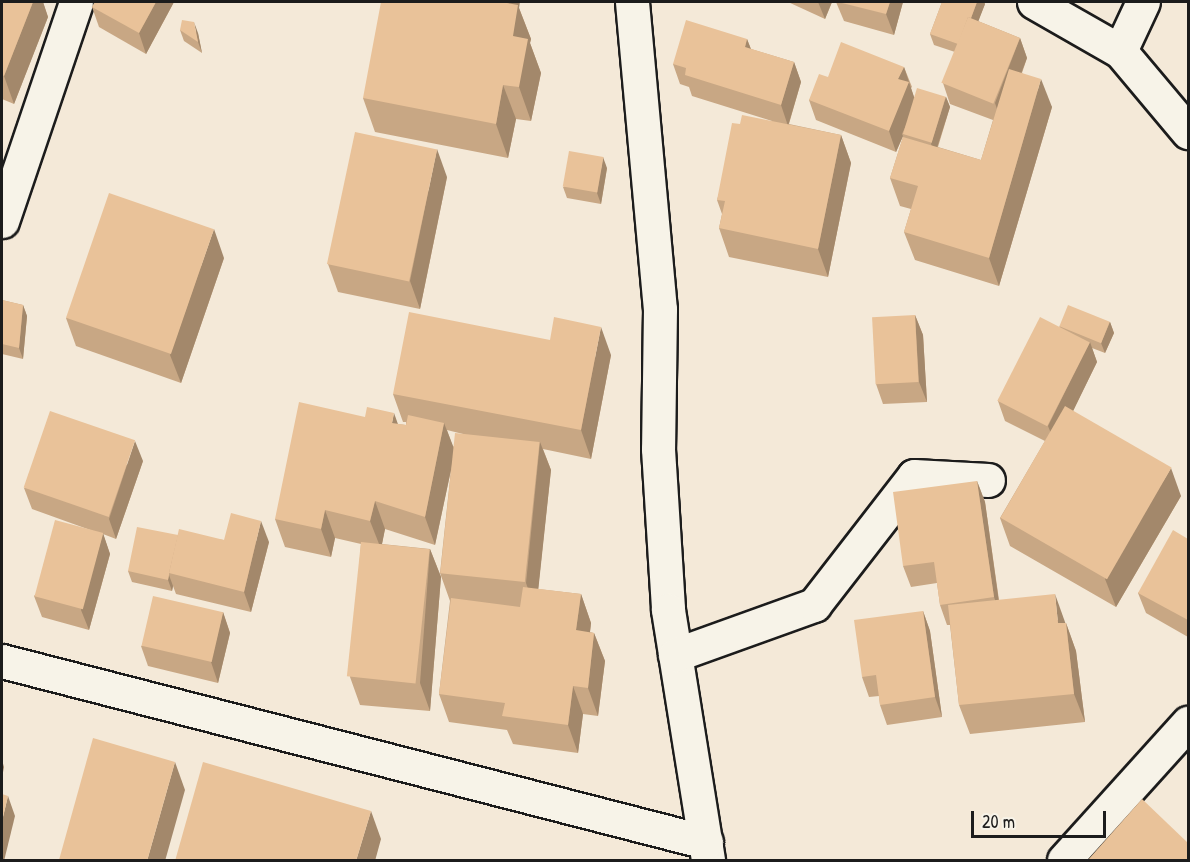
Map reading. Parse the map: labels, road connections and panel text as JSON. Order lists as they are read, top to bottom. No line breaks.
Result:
{"scale_bar":"20 m"}
